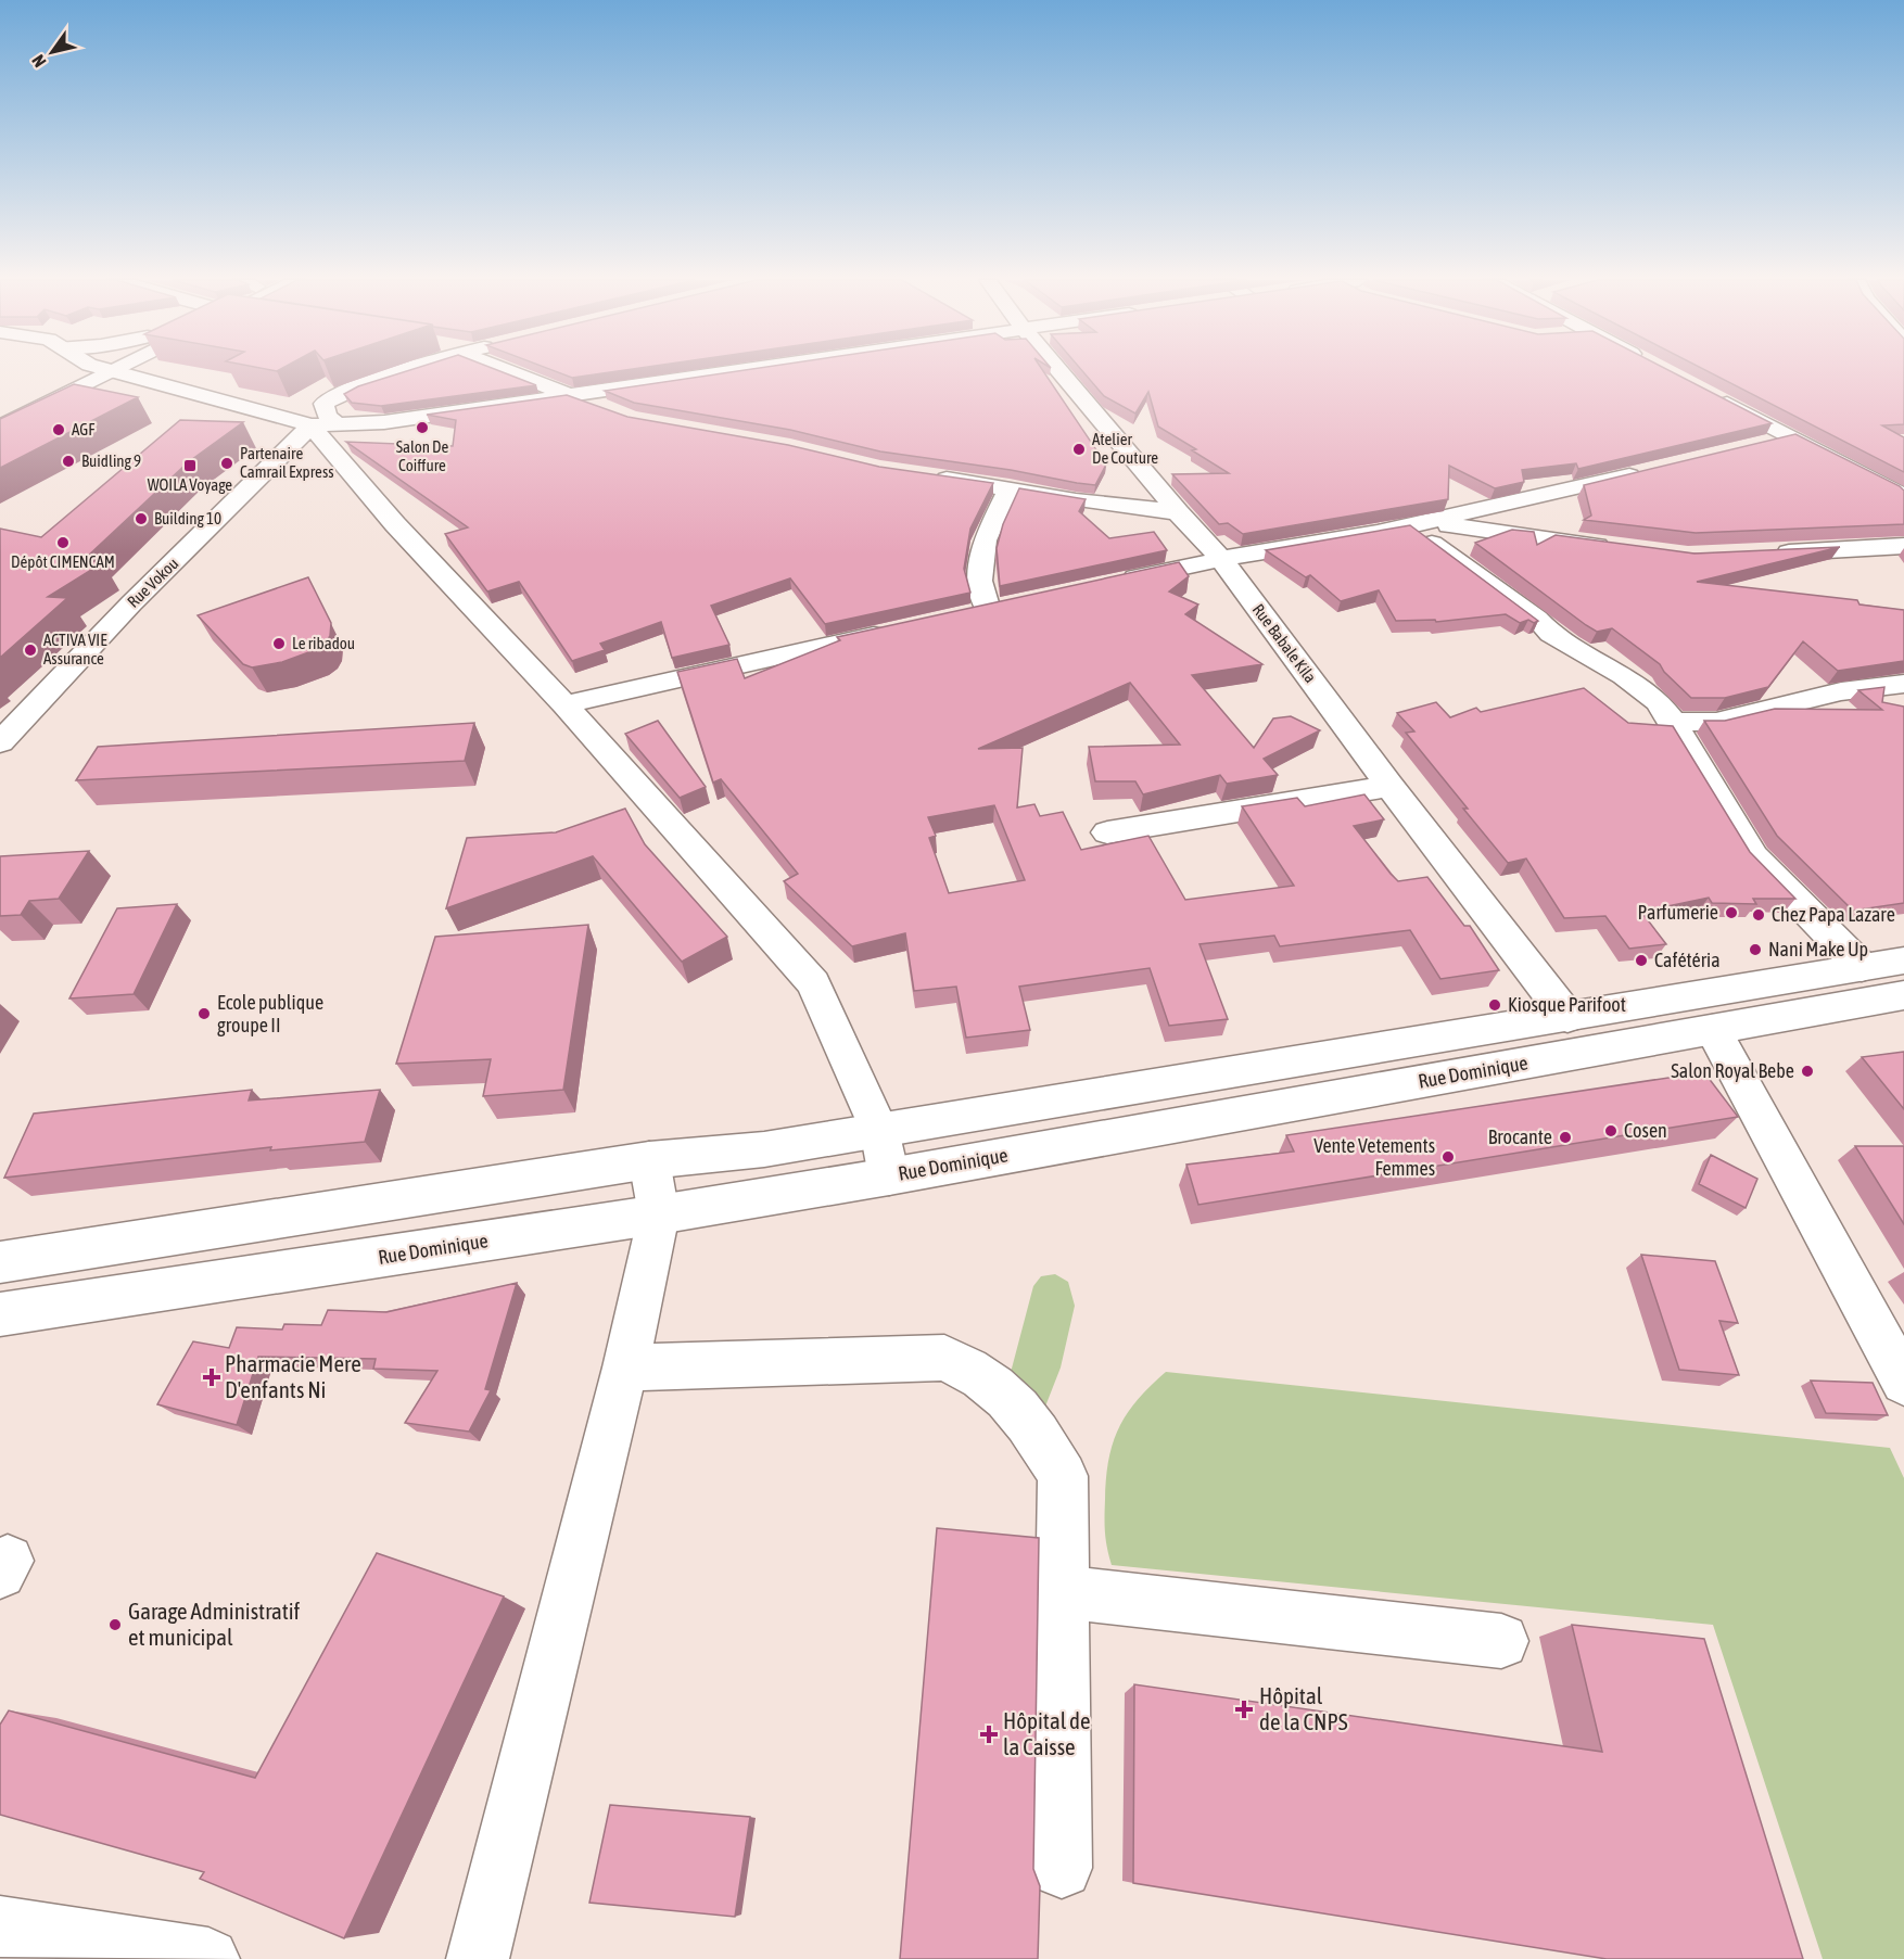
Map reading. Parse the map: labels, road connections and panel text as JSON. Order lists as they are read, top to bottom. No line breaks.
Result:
{"streets":{"street":["Rue Vokou","Rue Babale Kila","Rue Dominique"]},"crossings":[["Rue Babale Kila","Rue Dominique"]],"places":{"other":["Salon De Coiffure","AGF","Atelier De Couture","Buidling 9","Partenaire Camrail Express","Building 10","Dépôt CIMENCAM","Le ribadou","ACTIVA VIE Assurance","Parfumerie","Chez Papa Lazare","Nani Make Up","Cafétéria","Kiosque Parifoot","Ecole publique groupe II","Salon Royal Bebe","Cosen","Brocante","Vente Vetements Femmes","Garage Administratif et municipal"],"transit":["WOILA Voyage"],"health":["Pharmacie Mere D'enfants Ni","Hôpital de la CNPS","Hôpital de la Caisse"]},"north":"bottom left"}
